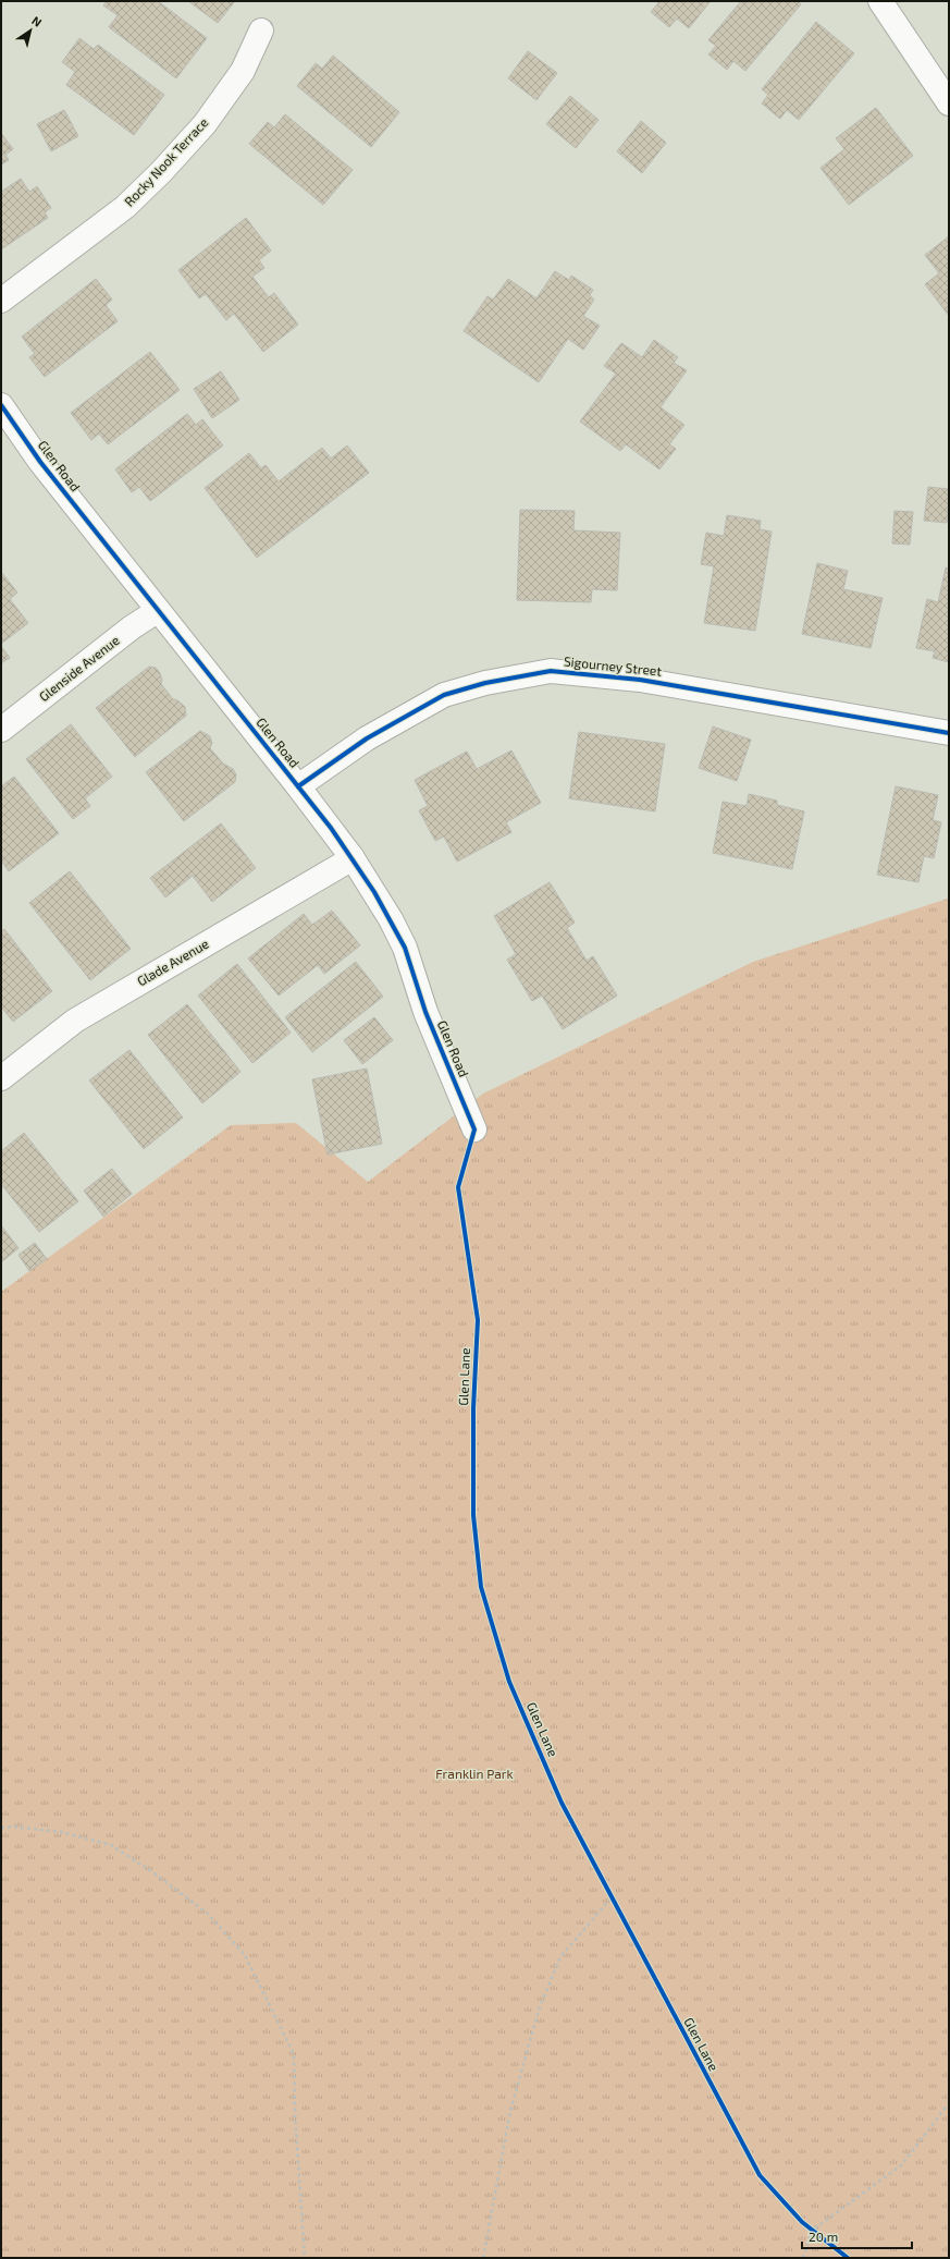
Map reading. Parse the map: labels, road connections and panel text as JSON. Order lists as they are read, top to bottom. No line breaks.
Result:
{"streets":{"street":["Rocky Nook Terrace","Glen Road","Sigourney Street","Glenside Avenue","Glade Avenue"],"cycle path":["Glen Lane"]},"crossings":[["Glen Road","Sigourney Street"],["Glen Road","Glenside Avenue"],["Glen Road","Glade Avenue"]],"parks":["Franklin Park"],"scale_bar":"20 m","north":"top right"}
